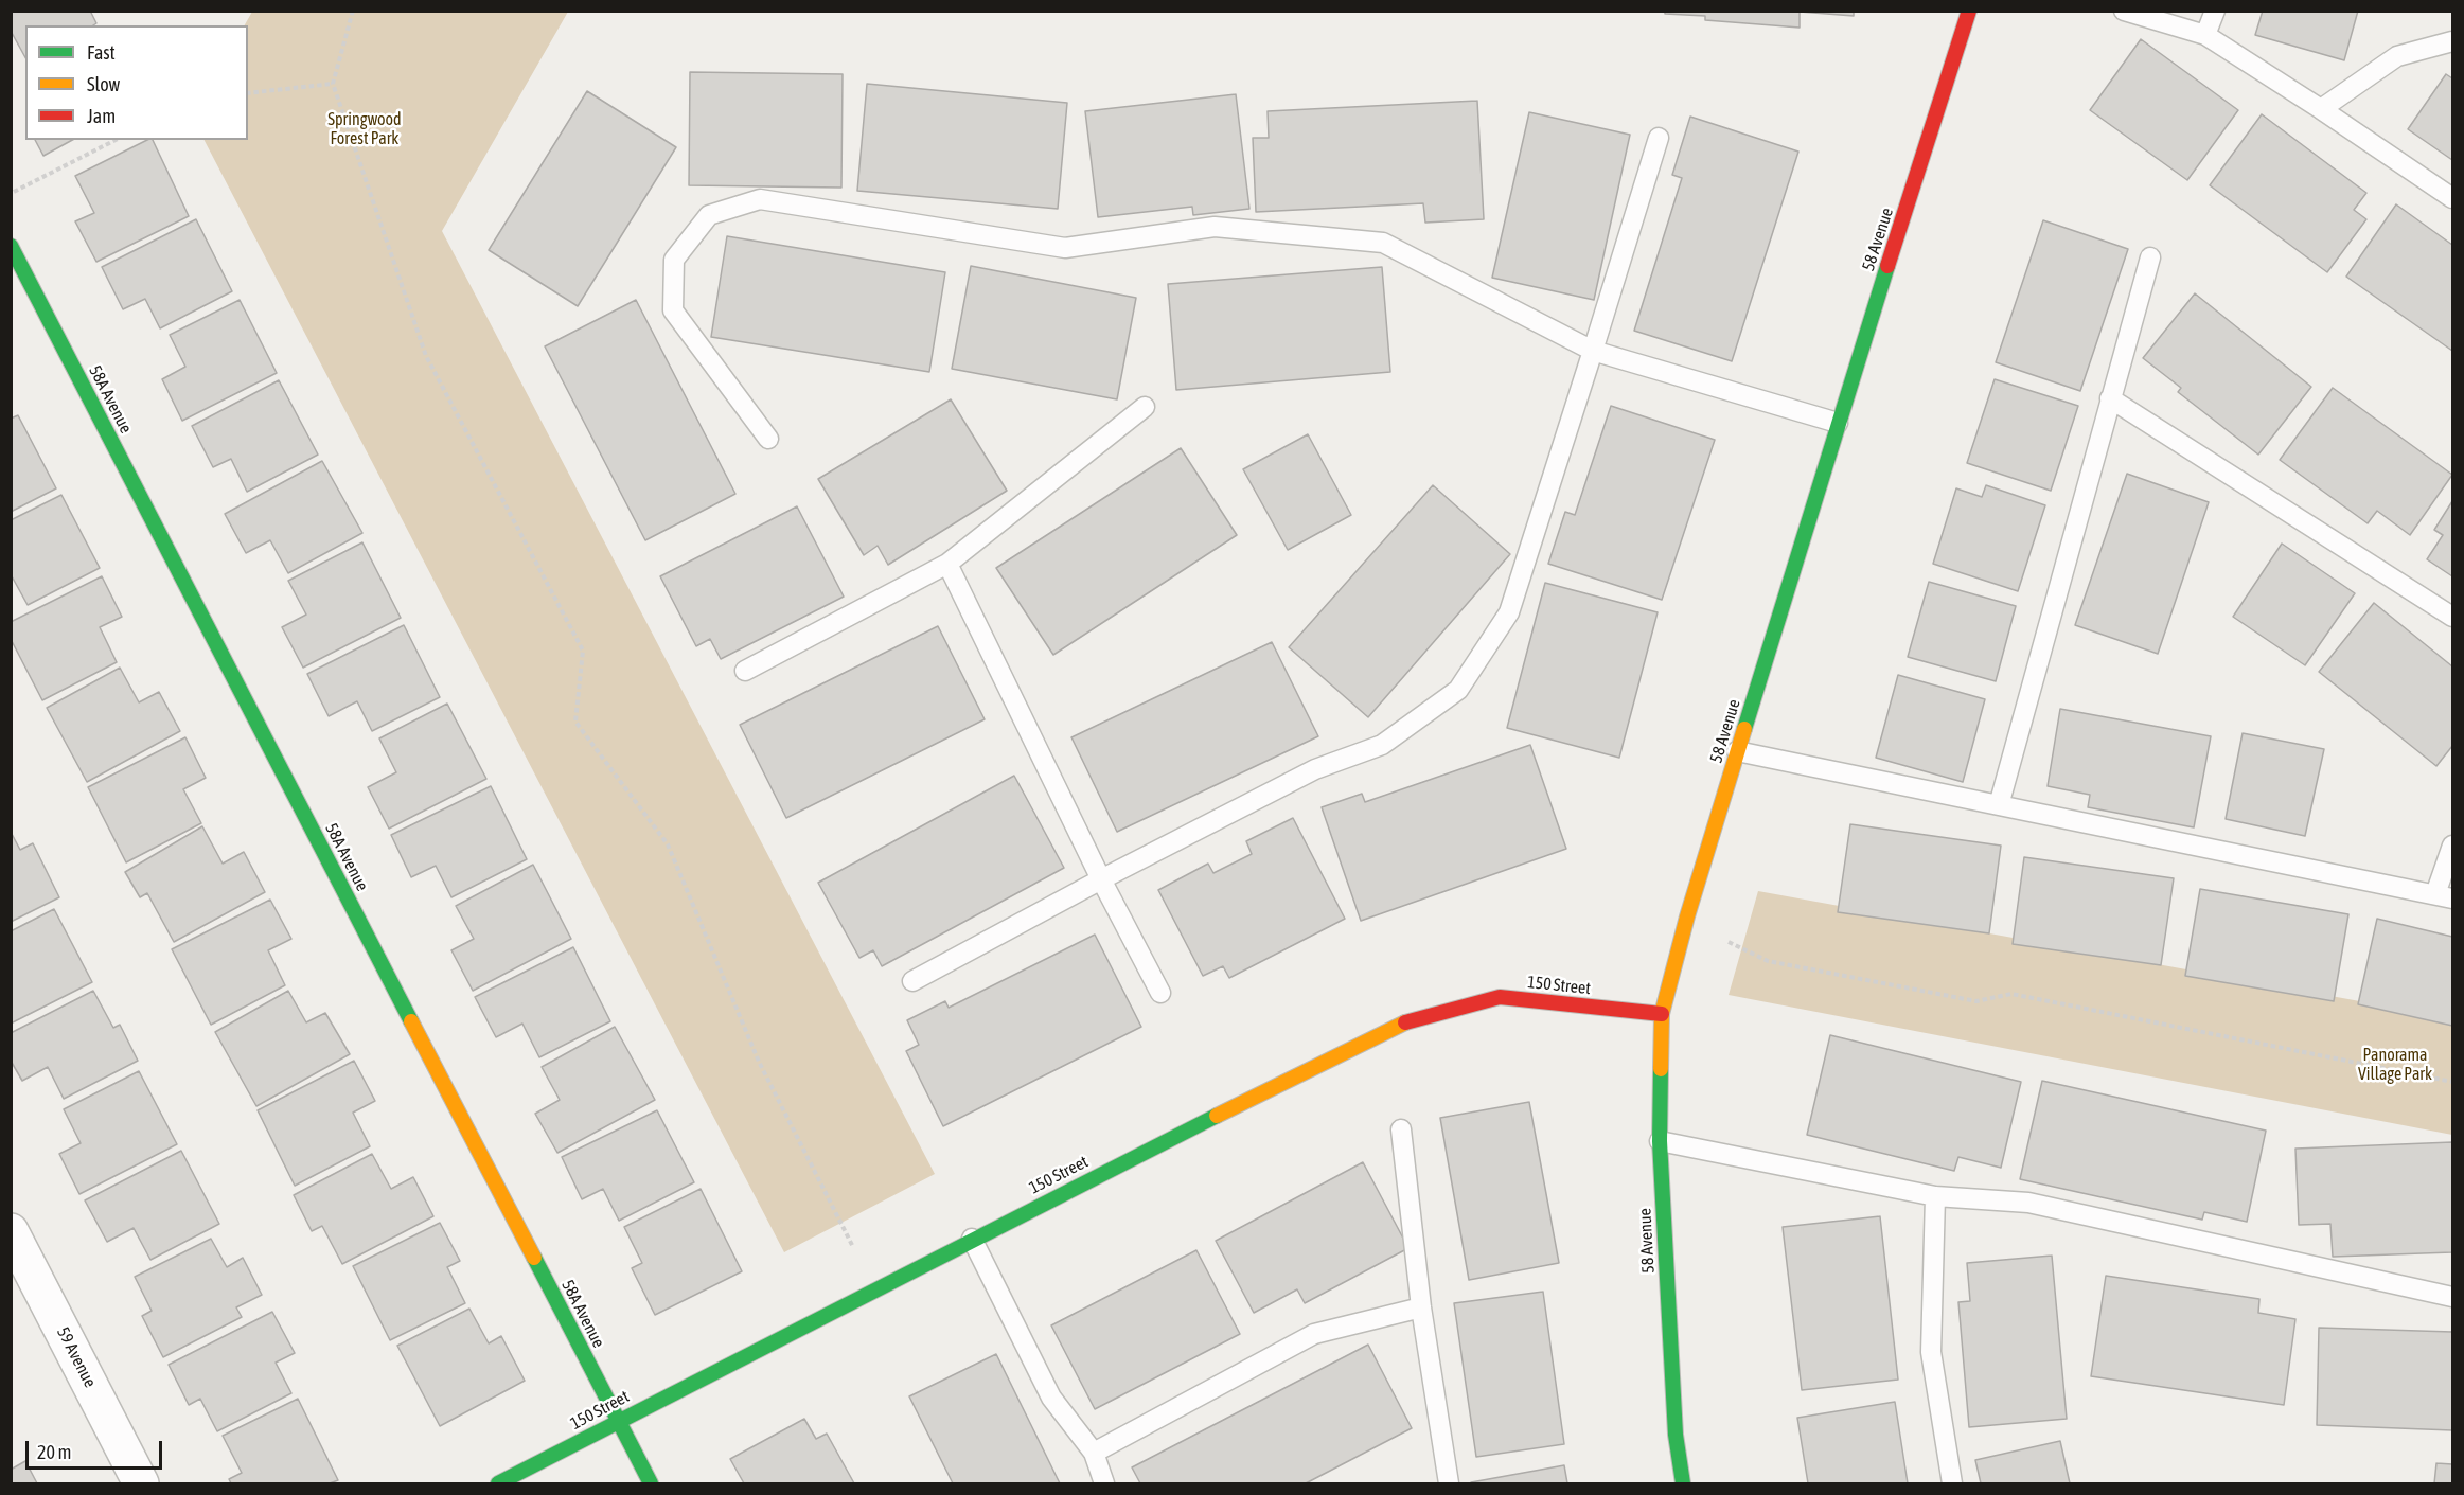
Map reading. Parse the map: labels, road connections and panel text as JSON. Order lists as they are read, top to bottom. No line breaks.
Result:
{"streets":{"street":["58 Avenue","58A Avenue","150 Street","59 Avenue"]},"crossings":[["58 Avenue","150 Street"],["58A Avenue","150 Street"]],"parks":["Springwood Forest Park","Panorama Village Park"],"legend":["Fast","Slow","Jam"],"scale_bar":"20 m"}
